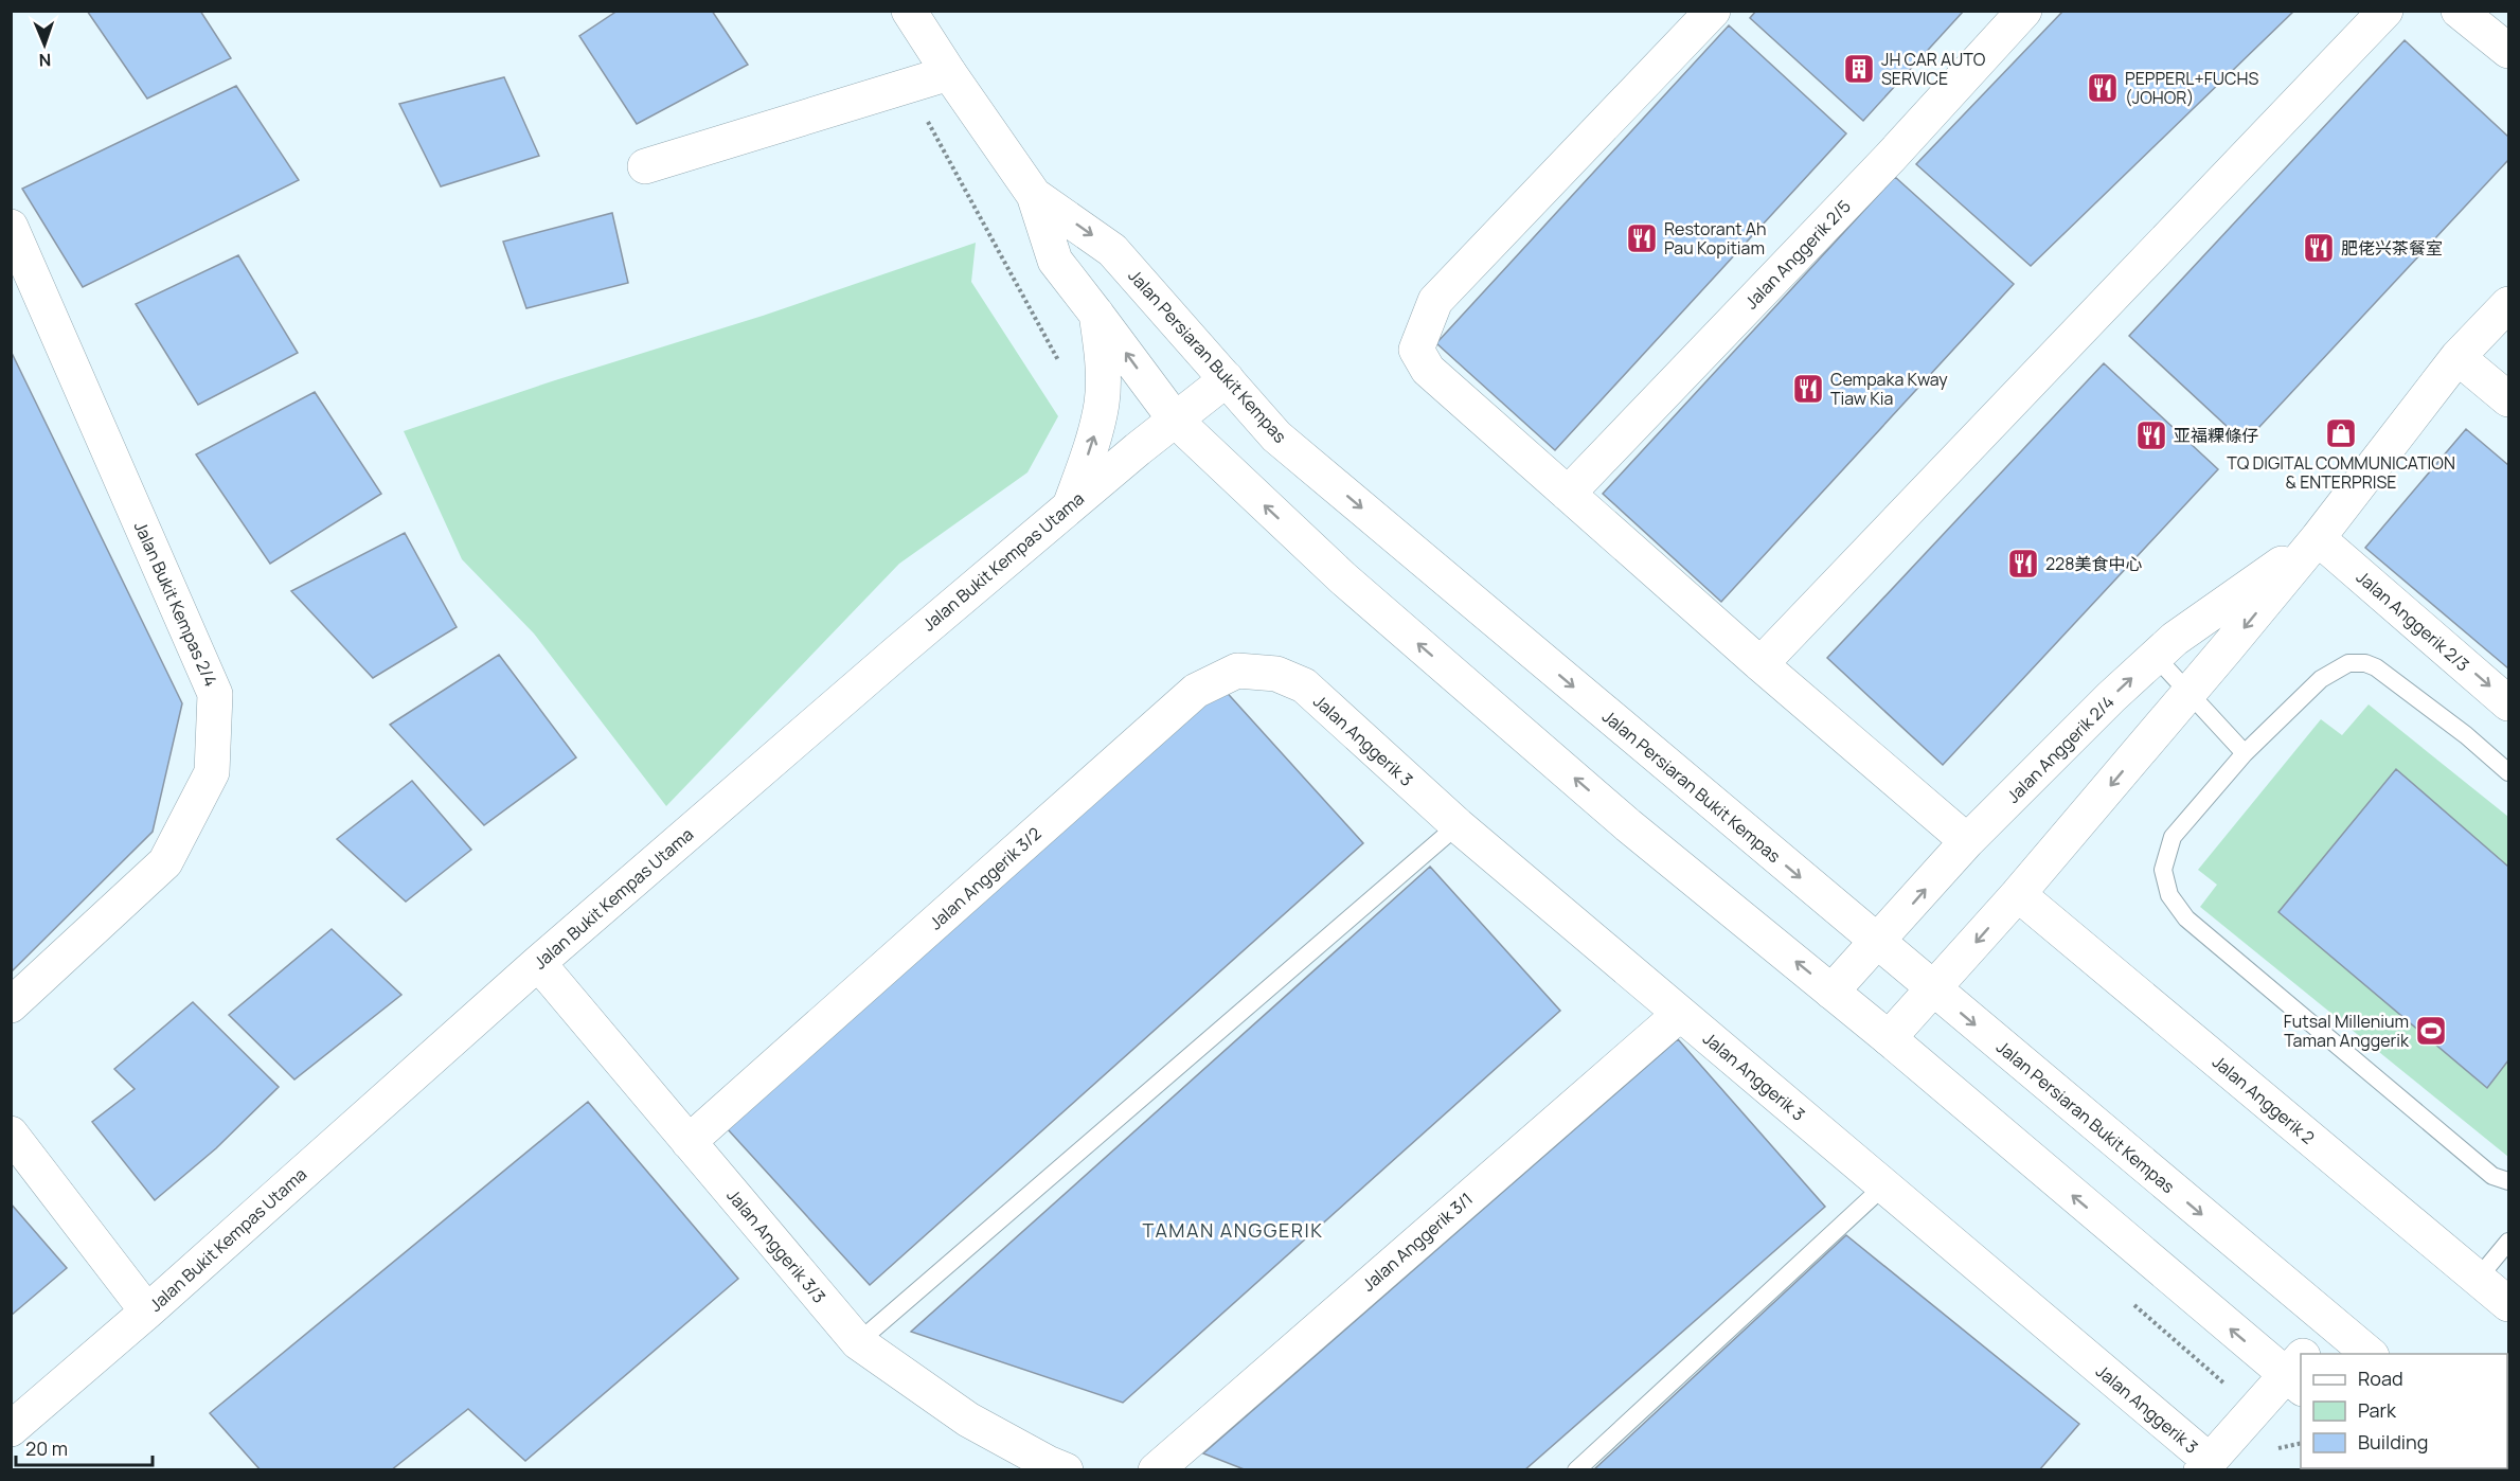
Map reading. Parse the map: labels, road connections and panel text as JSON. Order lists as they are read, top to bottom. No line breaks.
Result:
{"streets":{"street":["Jalan Anggerik 2/5","Jalan Persiaran Bukit Kempas","Jalan Bukit Kempas Utama","Jalan Bukit Kempas 2/4","Jalan Anggerik 2/3","Jalan Anggerik 3","Jalan Anggerik 2/4","Jalan Anggerik 3/2","Jalan Anggerik 2","Jalan Anggerik 3/1","Jalan Anggerik 3/3"]},"crossings":[["Jalan Persiaran Bukit Kempas","Jalan Bukit Kempas Utama"],["Jalan Persiaran Bukit Kempas","Jalan Anggerik 2/4"],["Jalan Bukit Kempas Utama","Jalan Anggerik 3/3"],["Jalan Anggerik 2/3","Jalan Anggerik 2/4"],["Jalan Anggerik 3","Jalan Anggerik 3/2"],["Jalan Anggerik 3","Jalan Anggerik 3/1"],["Jalan Anggerik 2/4","Jalan Anggerik 2"],["Jalan Anggerik 3/2","Jalan Anggerik 3/3"]],"one_way":["Jalan Anggerik 2/3"],"districts":["TAMAN ANGGERIK"],"places":{"building":["JH CAR AUTO SERVICE"],"restaurant":["PEPPERL+FUCHS (JOHOR)","Restorant Ah Pau Kopitiam","肥佬兴茶餐室","Cempaka Kway Tiaw Kia","亚福粿條仔","228美食中心"],"shop":["TQ DIGITAL COMMUNICATION & ENTERPRISE"],"sports":["Futsal Millenium Taman Anggerik"]},"legend":["Road","Park","Building"],"scale_bar":"20 m","north":"bottom"}
